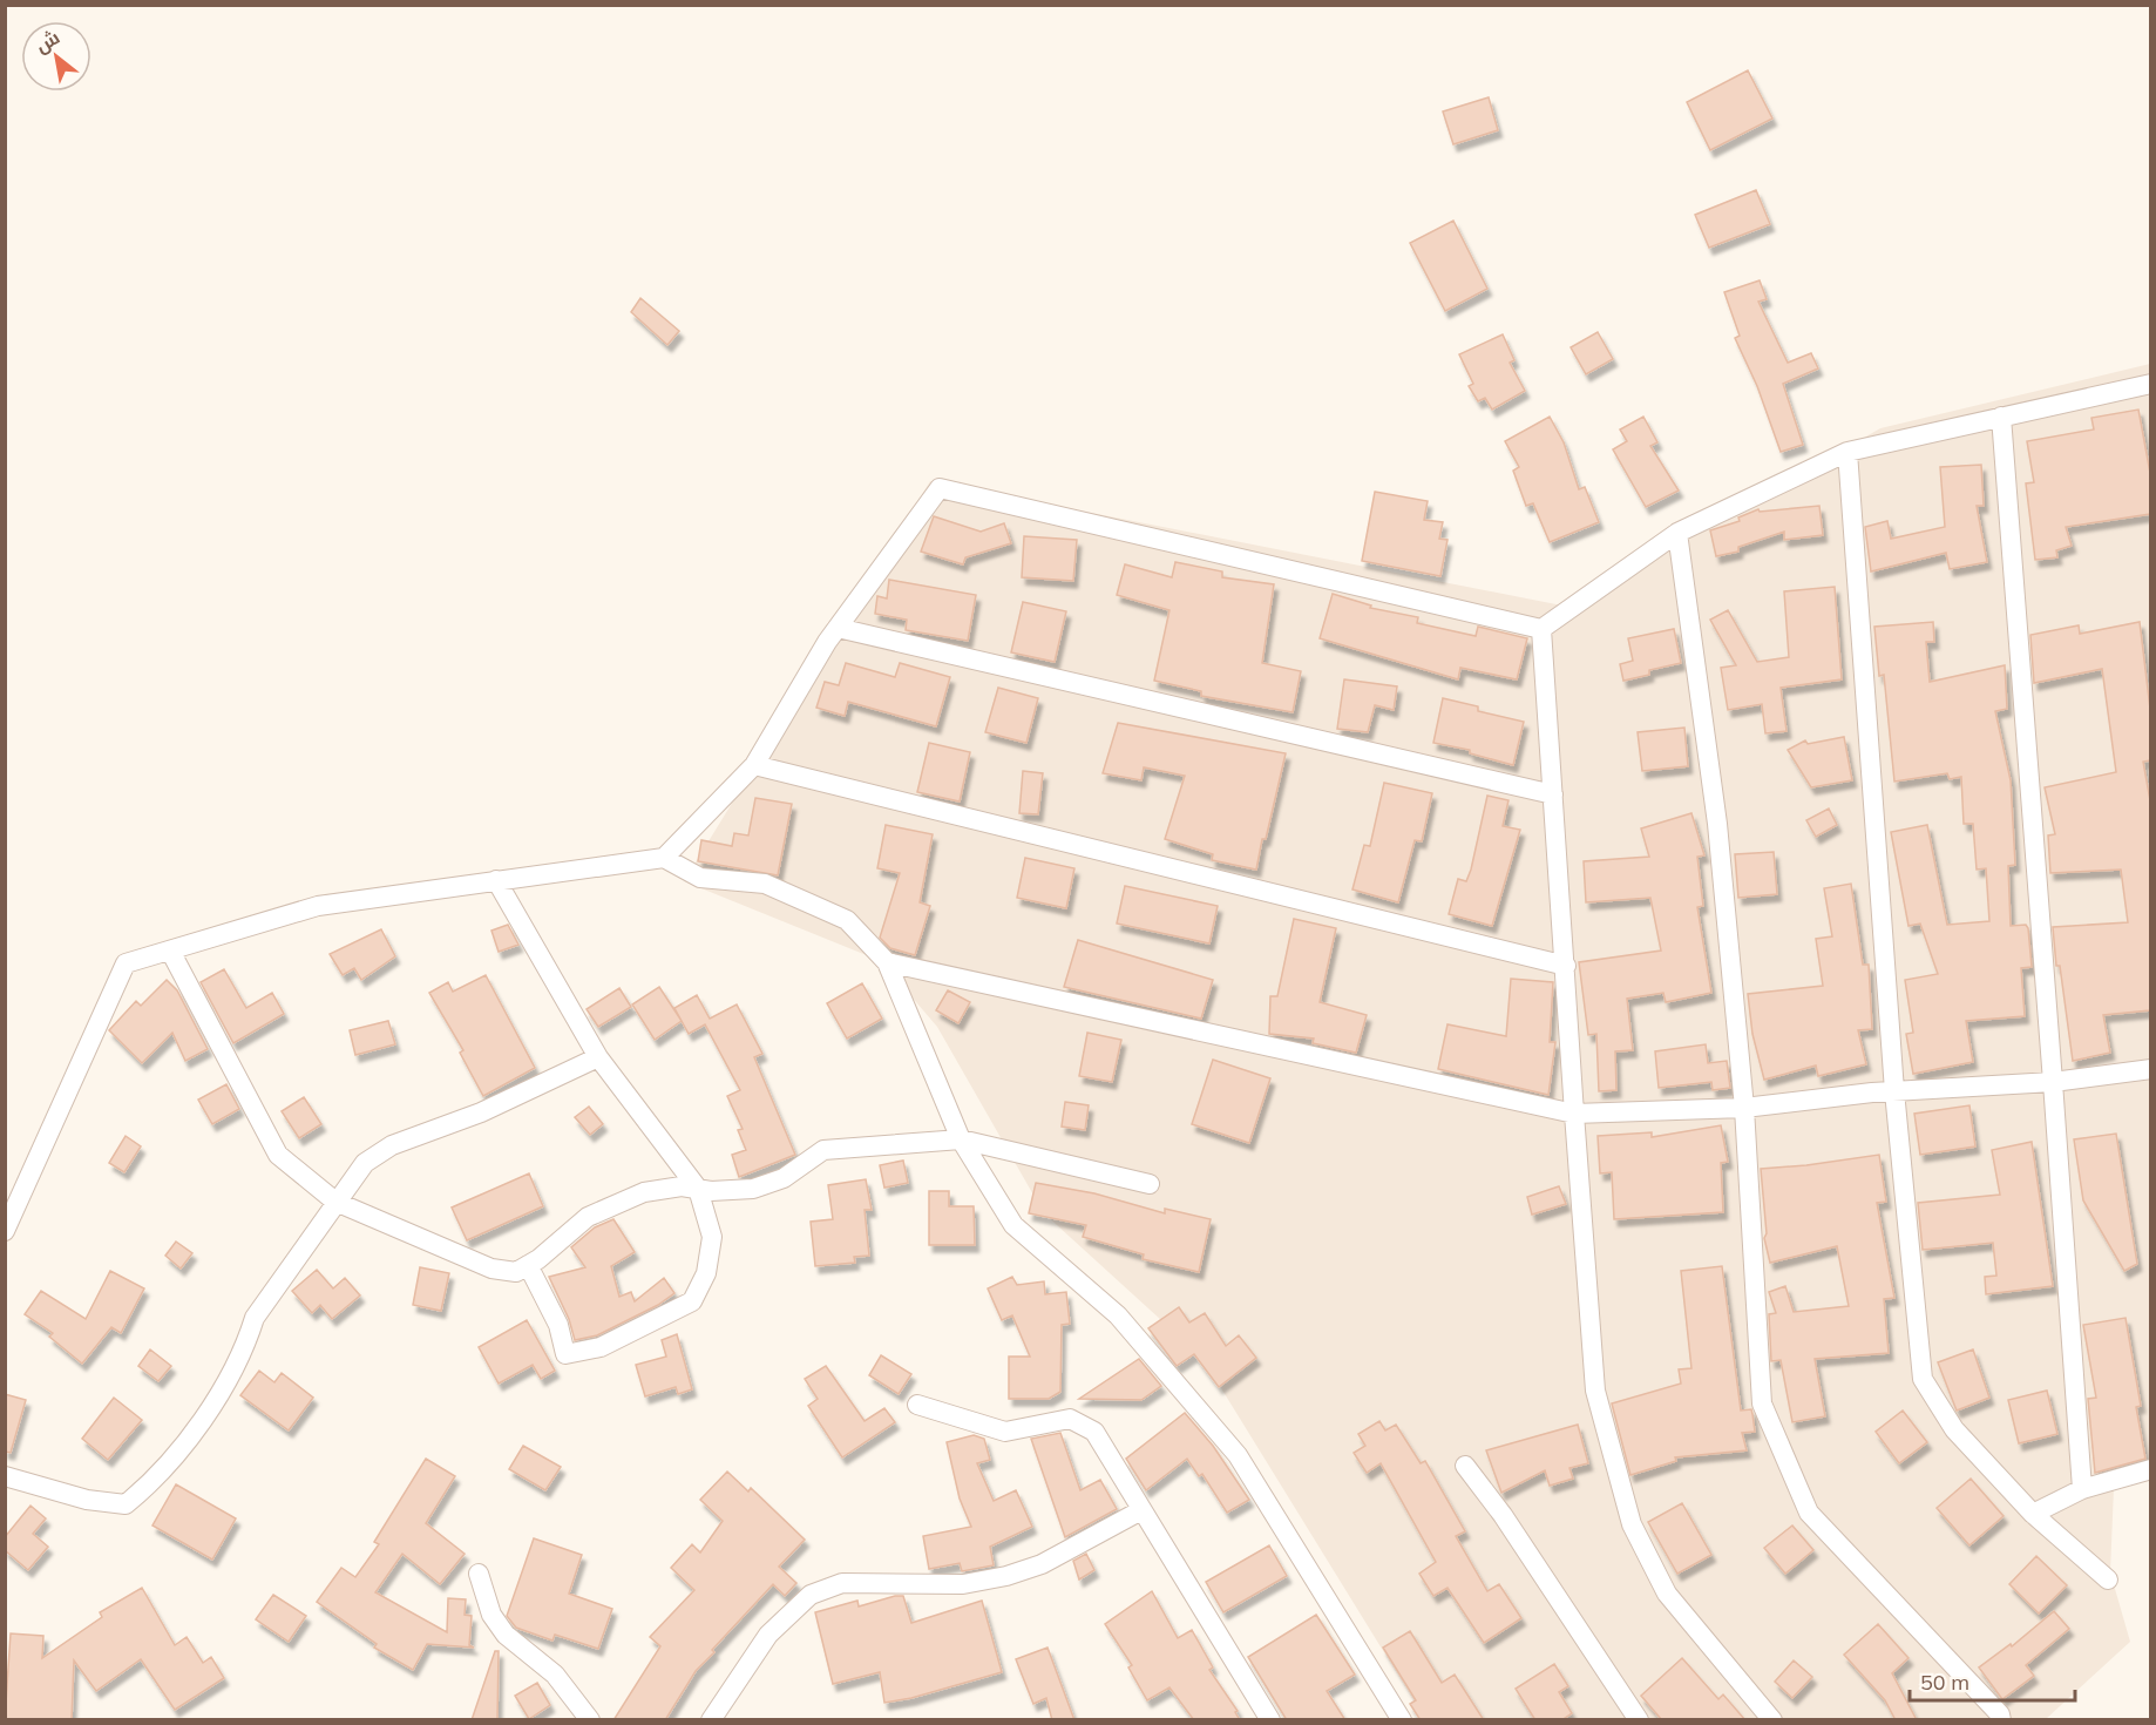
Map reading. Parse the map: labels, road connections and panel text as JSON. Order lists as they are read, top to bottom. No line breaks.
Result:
{"scale_bar":"50 m","north":"top left"}
